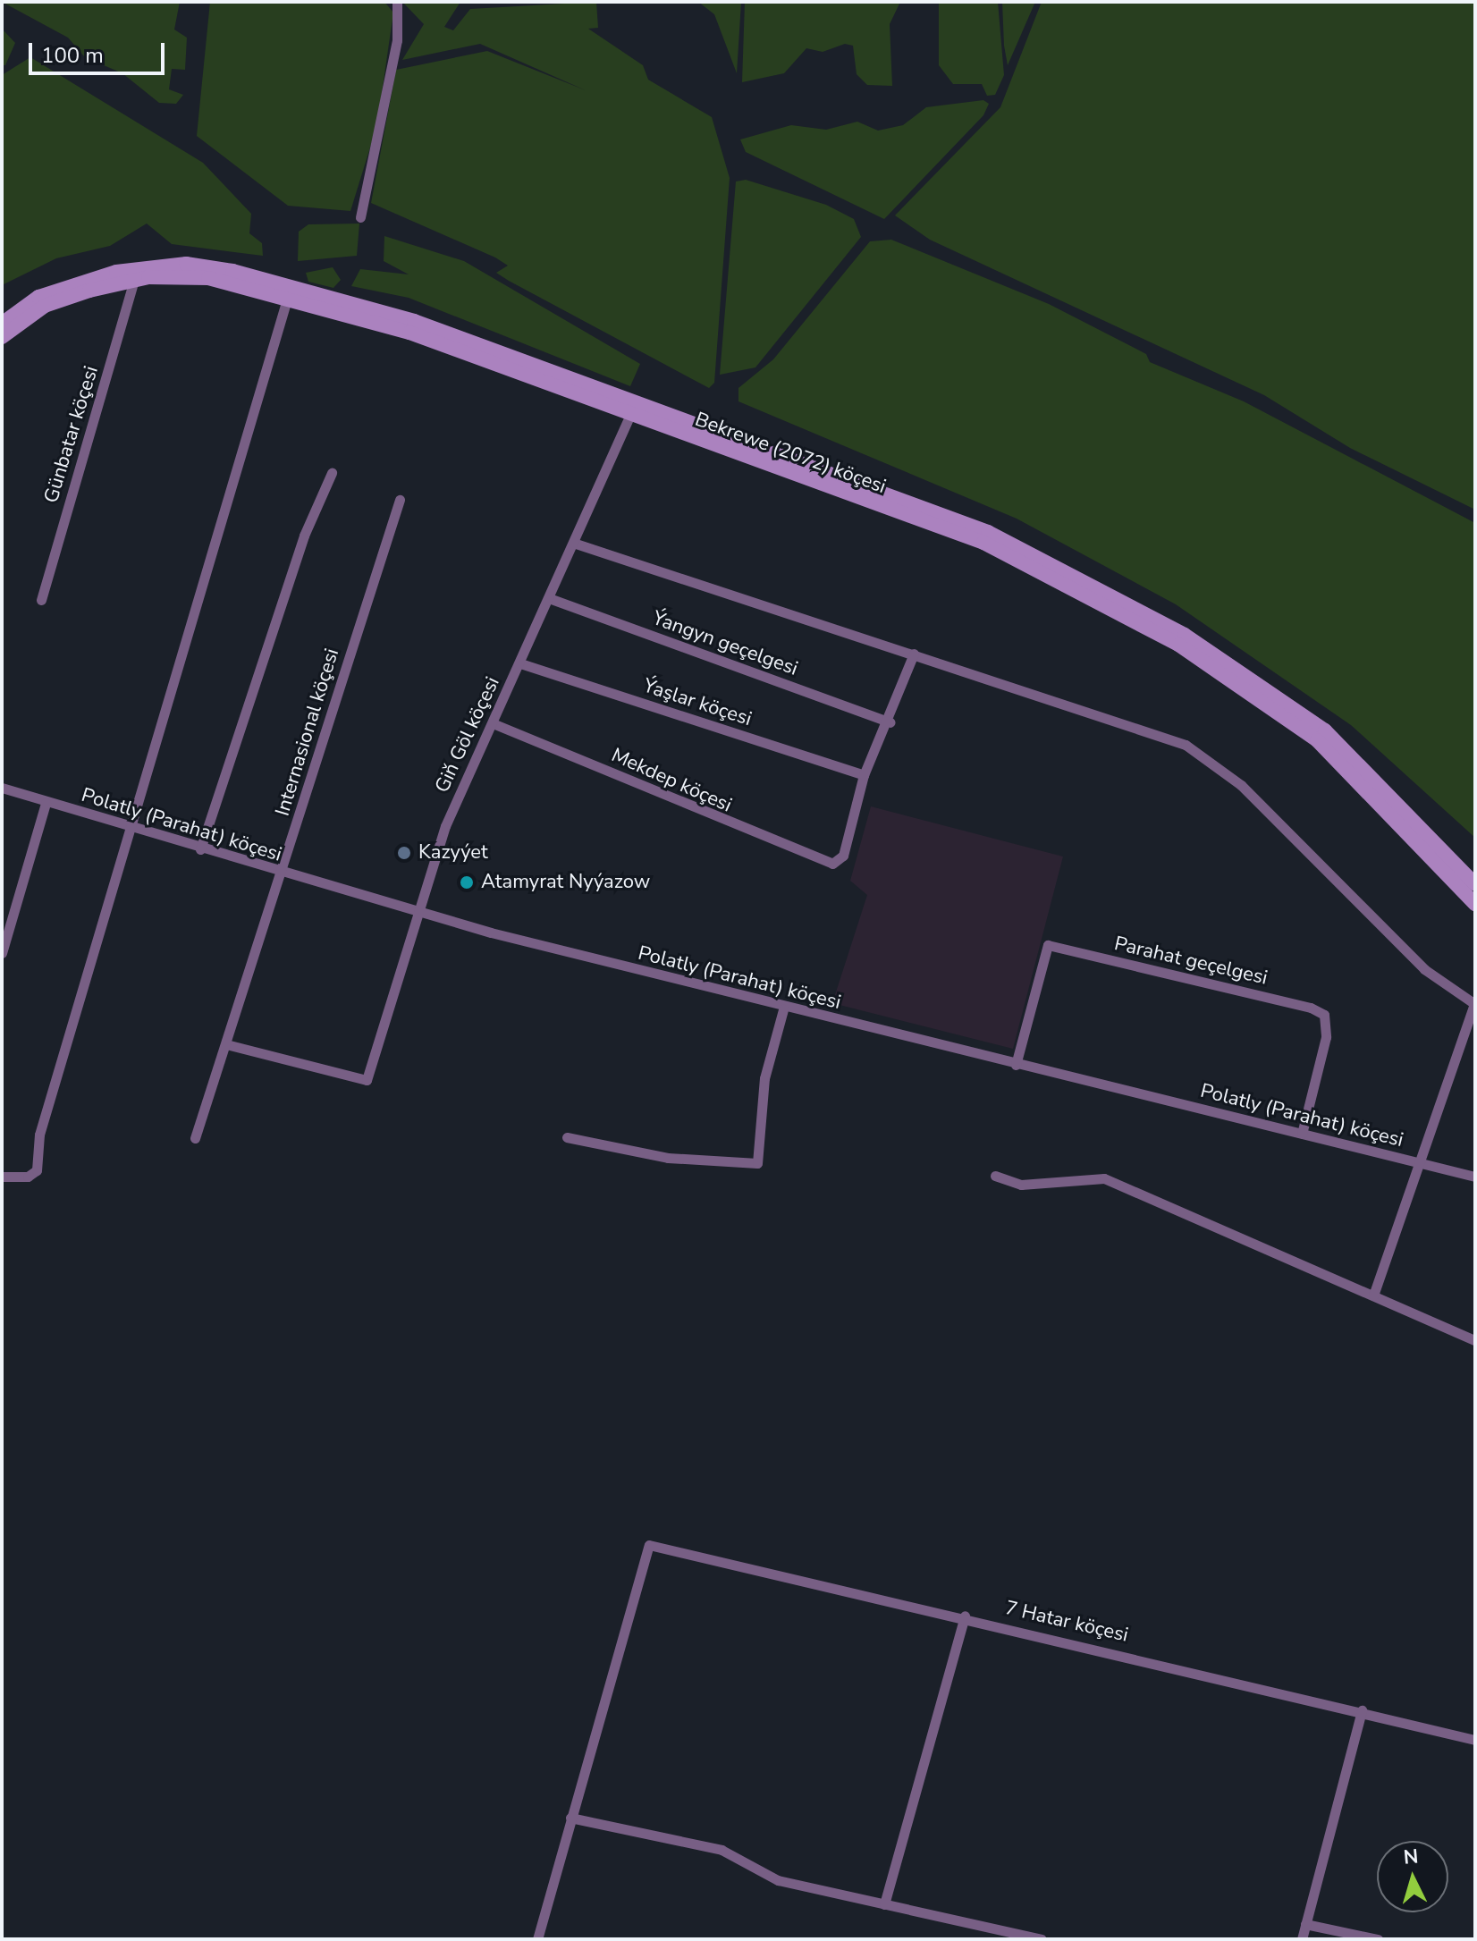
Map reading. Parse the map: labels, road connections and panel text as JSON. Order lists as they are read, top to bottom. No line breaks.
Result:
{"streets":{"main road":["Bekrewe (2072) köçesi"],"street":["Günbatar köçesi","Ýangyn geçelgesi","Ýaşlar köçesi","Internasional köçesi","Giň Göl köçesi","Mekdep köçesi","Polatly (Parahat) köçesi","Parahat geçelgesi","7 Hatar köçesi"]},"crossings":[["Günbatar köçesi","Bekrewe (2072) köçesi"],["Bekrewe (2072) köçesi","Giň Göl köçesi"],["Ýangyn geçelgesi","Giň Göl köçesi"],["Ýaşlar köçesi","Giň Göl köçesi"],["Ýaşlar köçesi","Mekdep köçesi"],["Internasional köçesi","Giň Göl köçesi"],["Internasional köçesi","Polatly (Parahat) köçesi"],["Giň Göl köçesi","Mekdep köçesi"],["Giň Göl köçesi","Polatly (Parahat) köçesi"],["Polatly (Parahat) köçesi","Parahat geçelgesi"]],"places":["Kazyýet","Atamyrat Nyýazow"],"scale_bar":"100 m","north":"top"}
